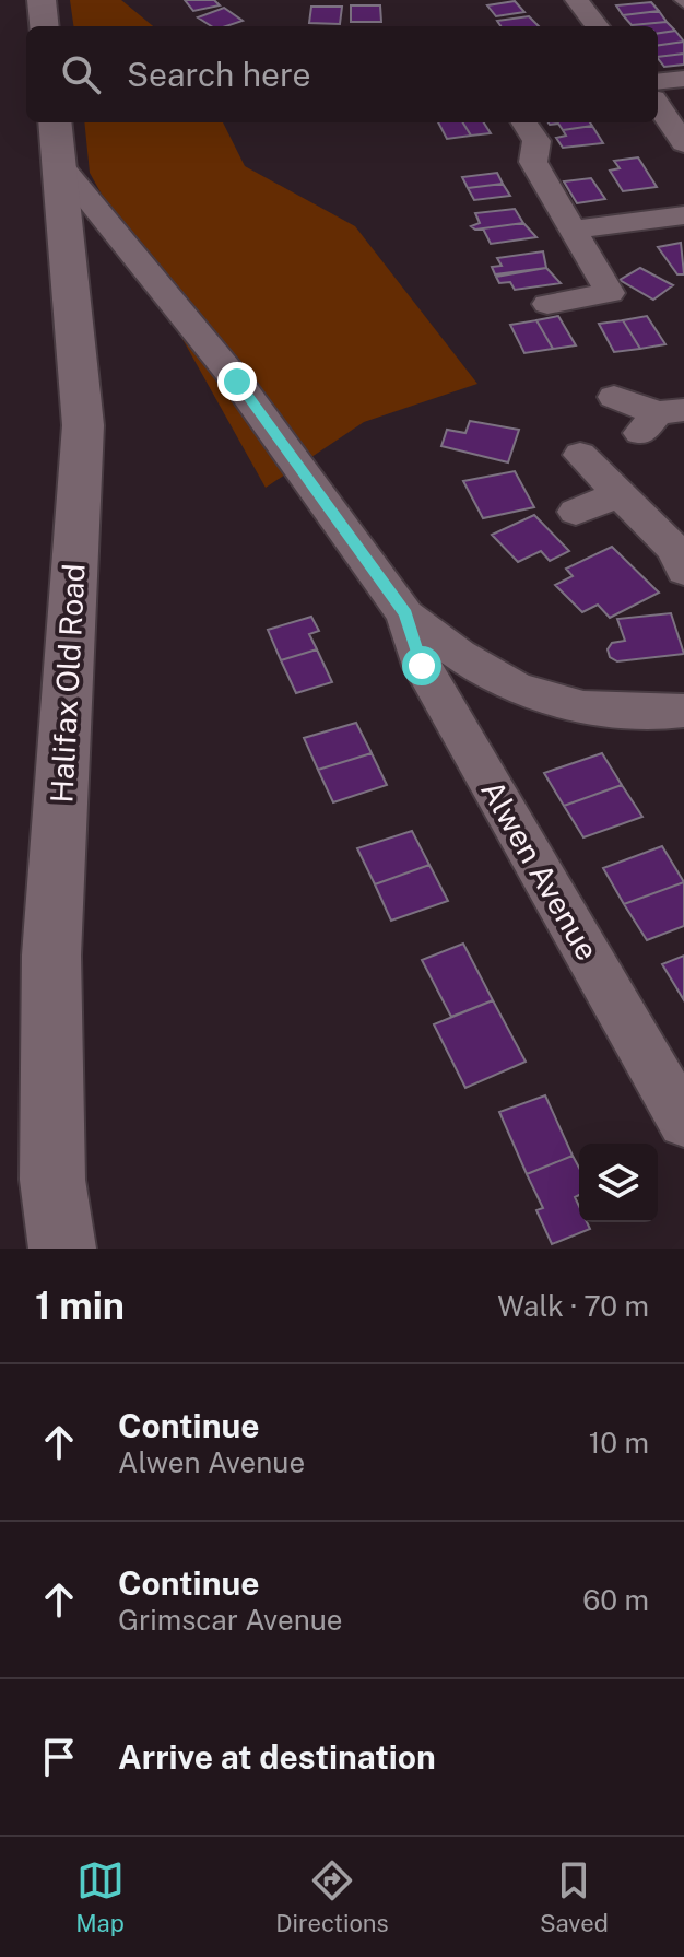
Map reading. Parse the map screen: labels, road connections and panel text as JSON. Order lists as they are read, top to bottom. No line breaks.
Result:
{"streets":{"street":["Halifax Old Road","Alwen Avenue"]},"page":{"search":"Search here","heading":["1 min","Walk · 70 m"],"list":[["Continue","Alwen Avenue","10 m"],["Continue","Grimscar Avenue","60 m"],"Arrive at destination"],"nav":["Map","Directions","Saved"]}}
